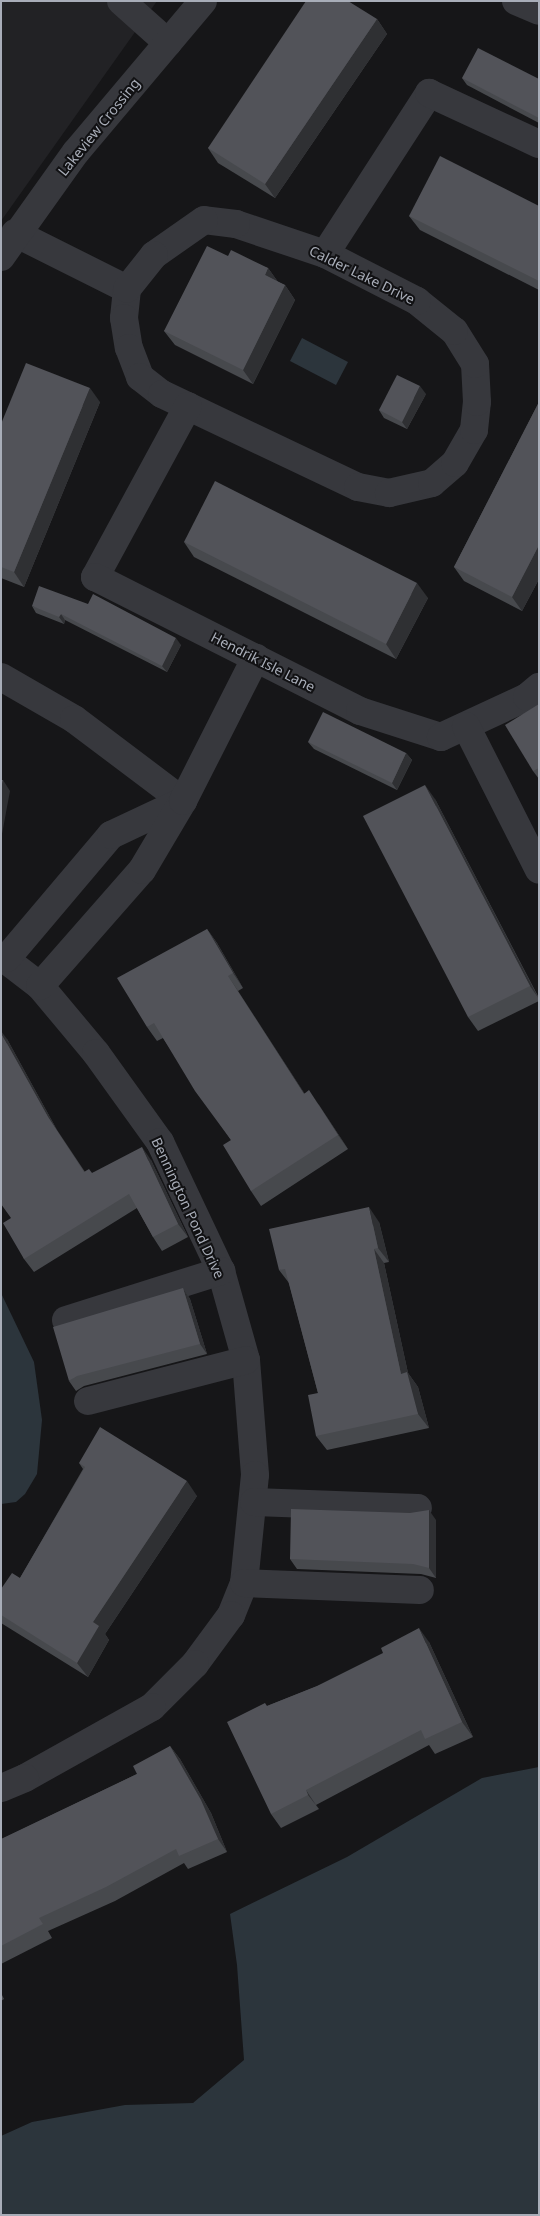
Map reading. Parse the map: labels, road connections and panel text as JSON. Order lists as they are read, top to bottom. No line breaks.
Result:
{"streets":{"street":["Lakeview Crossing","Calder Lake Drive","Hendrik Isle Lane","Bennington Pond Drive"]},"crossings":[["Calder Lake Drive","Hendrik Isle Lane"]]}
